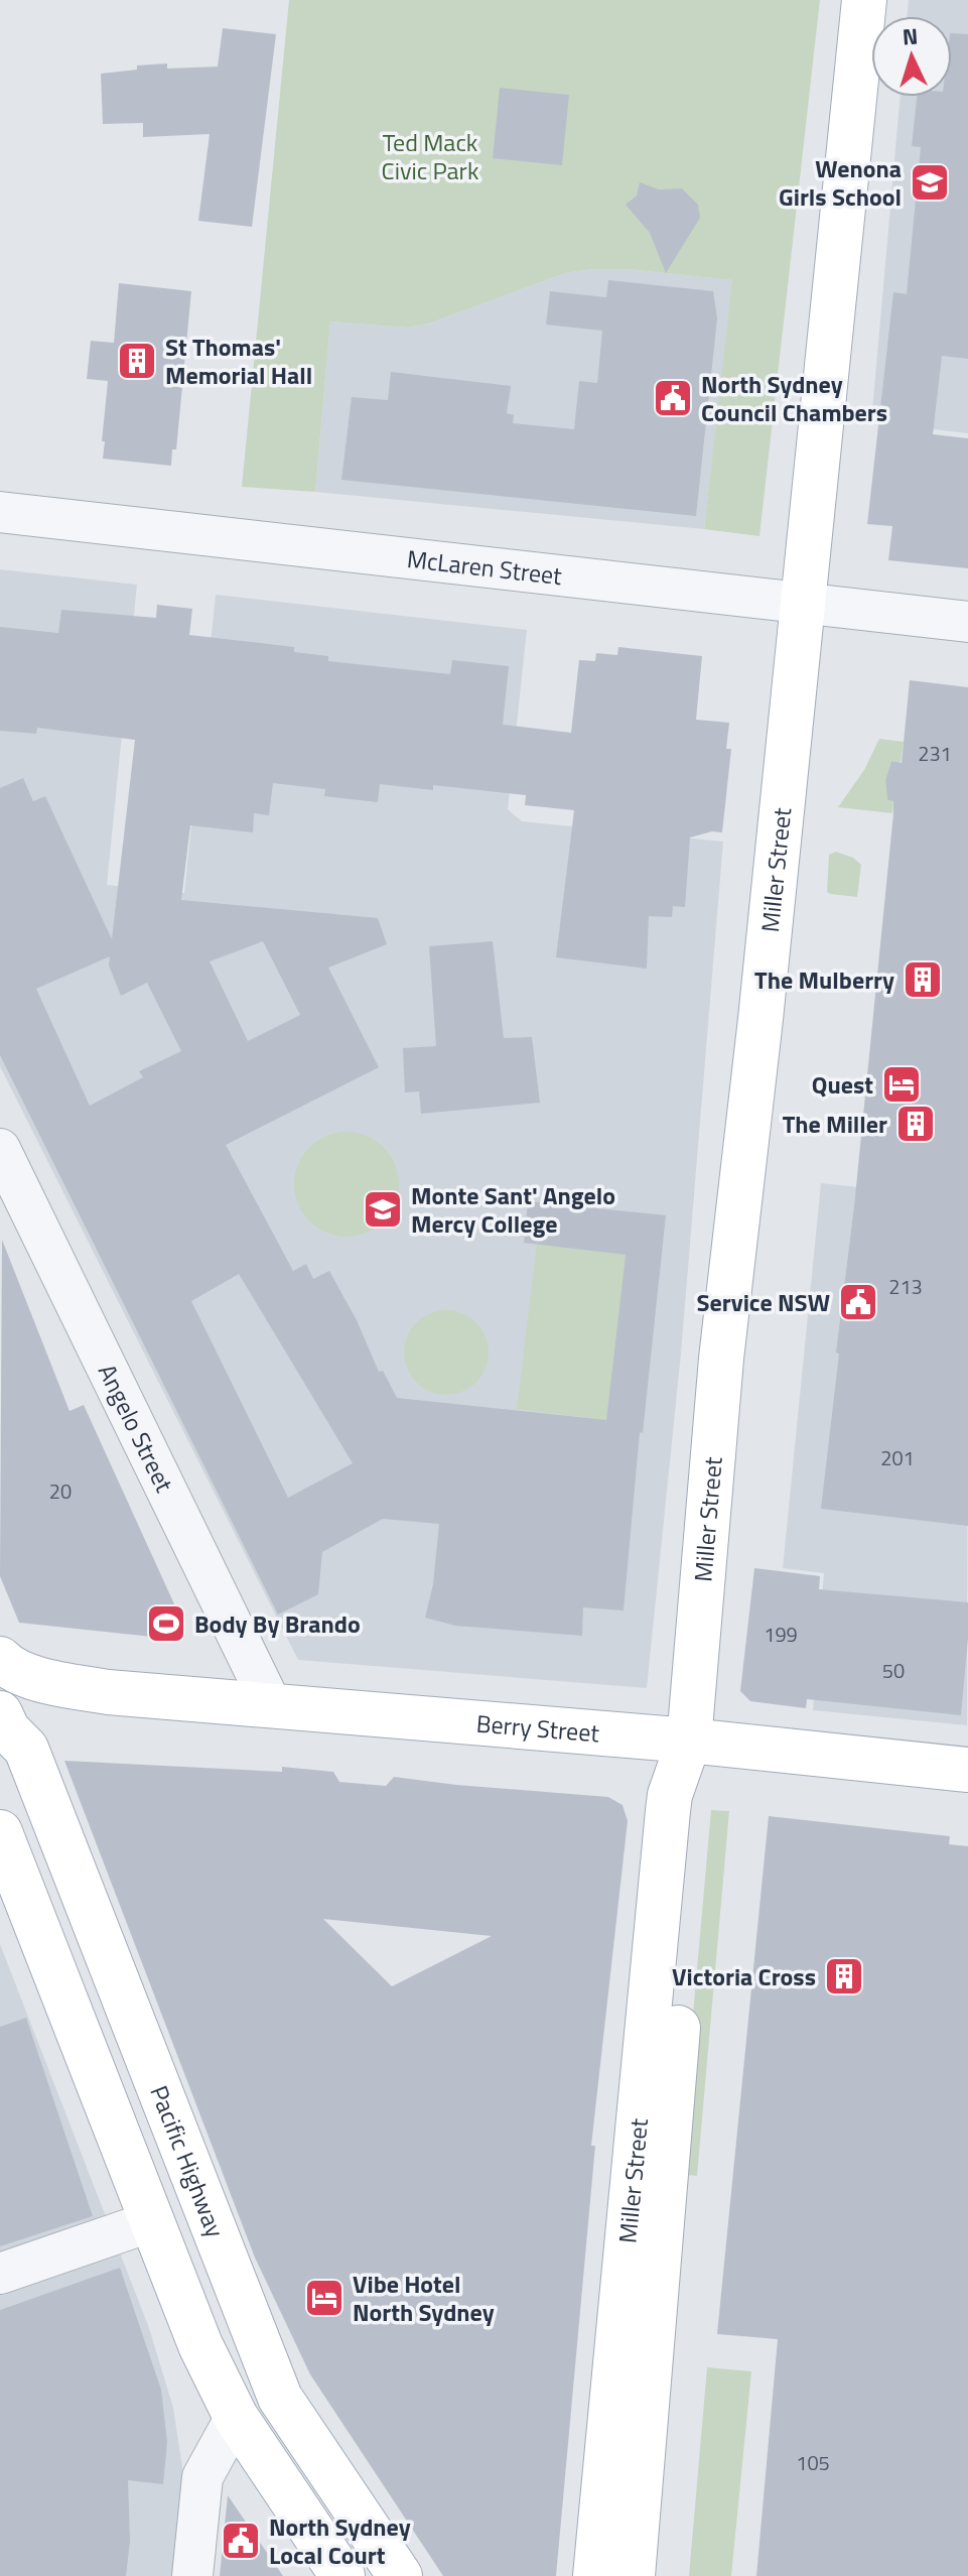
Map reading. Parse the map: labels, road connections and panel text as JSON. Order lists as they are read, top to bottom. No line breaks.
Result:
{"streets":{"main road":["Miller Street","Berry Street","Pacific Highway"],"street":["McLaren Street","Angelo Street"]},"crossings":[["McLaren Street","Miller Street"],["Miller Street","Berry Street"],["Angelo Street","Berry Street"],["Berry Street","Pacific Highway"]],"parks":["Ted Mack Civic Park"],"places":{"school or university":["Wenona Girls School","Monte Sant' Angelo Mercy College"],"building":["St Thomas' Memorial Hall","The Mulberry","The Miller","Victoria Cross"],"public building":["North Sydney Council Chambers","Service NSW","North Sydney Local Court"],"hotel":["Quest","Vibe Hotel North Sydney"],"sports":["Body By Brando"]},"house_numbers":["231","213","201","20","199","50","105"],"north":"top"}
